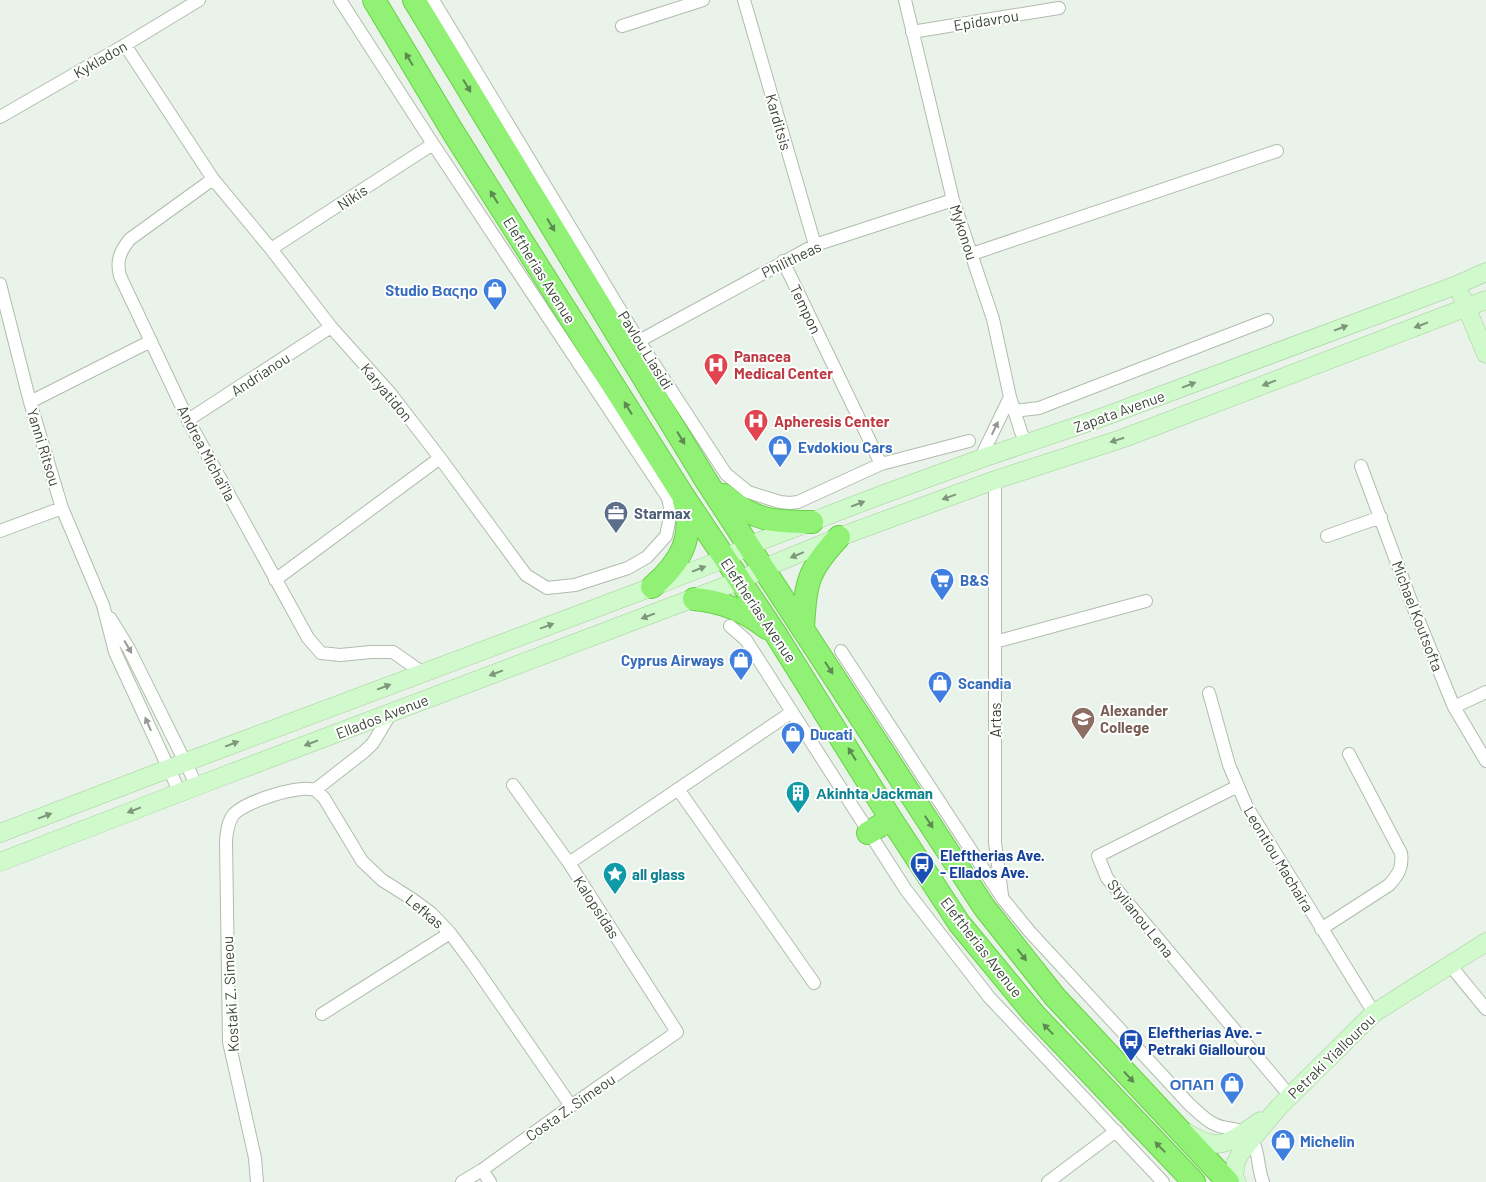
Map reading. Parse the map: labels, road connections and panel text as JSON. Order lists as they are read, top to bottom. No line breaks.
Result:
{"streets":{"highway":["Eleftherias Avenue"],"main road":["Zapata Avenue","Ellados Avenue","Petraki Yiallourou"],"street":["Epidavrou","Kykladon","Karditsis","Nikis","Mykonou","Philitheas","Tempon","Pavlou Liasidi","Andrianou","Karyatidon","Yanni Ritsou","Andrea Micha'i'la","Michael Koutsofta","Artas","Leontiou Machaira","Kalopsidas","Lefkas","Stylianou Lena","Kostaki Z. Simeou","Costa Z. Simeou"]},"crossings":[["Epidavrou","Mykonou"],["Kykladon","Karyatidon"],["Karditsis","Philitheas"],["Nikis","Karyatidon"],["Mykonou","Philitheas"],["Mykonou","Zapata Avenue"],["Philitheas","Tempon"],["Philitheas","Pavlou Liasidi"],["Eleftherias Avenue","Karyatidon"],["Eleftherias Avenue","Zapata Avenue"],["Eleftherias Avenue","Ellados Avenue"],["Eleftherias Avenue","Petraki Yiallourou"],["Tempon","Pavlou Liasidi"],["Andrianou","Karyatidon"],["Andrianou","Andrea Micha'i'la"],["Karyatidon","Andrea Micha'i'la"],["Zapata Avenue","Ellados Avenue"],["Zapata Avenue","Artas"],["Yanni Ritsou","Ellados Avenue"],["Andrea Micha'i'la","Ellados Avenue"],["Leontiou Machaira","Stylianou Lena"],["Leontiou Machaira","Petraki Yiallourou"],["Kalopsidas","Costa Z. Simeou"],["Lefkas","Kostaki Z. Simeou"],["Lefkas","Costa Z. Simeou"],["Stylianou Lena","Petraki Yiallourou"]],"places":{"shop":["Studio Βαςηο","Evdokiou Cars","Cyprus Airways","Scandia","Ducati","ΟΠΑΠ","Michelin"],"hospital":["Panacea Medical Center","Apheresis Center"],"office":["Starmax"],"supermarket":["B&S"],"school or university":["Alexander College"],"building":["Αkinhta Jackman"],"bus stop":["Eleftherias Ave. - Ellados Ave.","Eleftherias Ave. - Petraki Giallourou"],"place":["all glass"]}}
